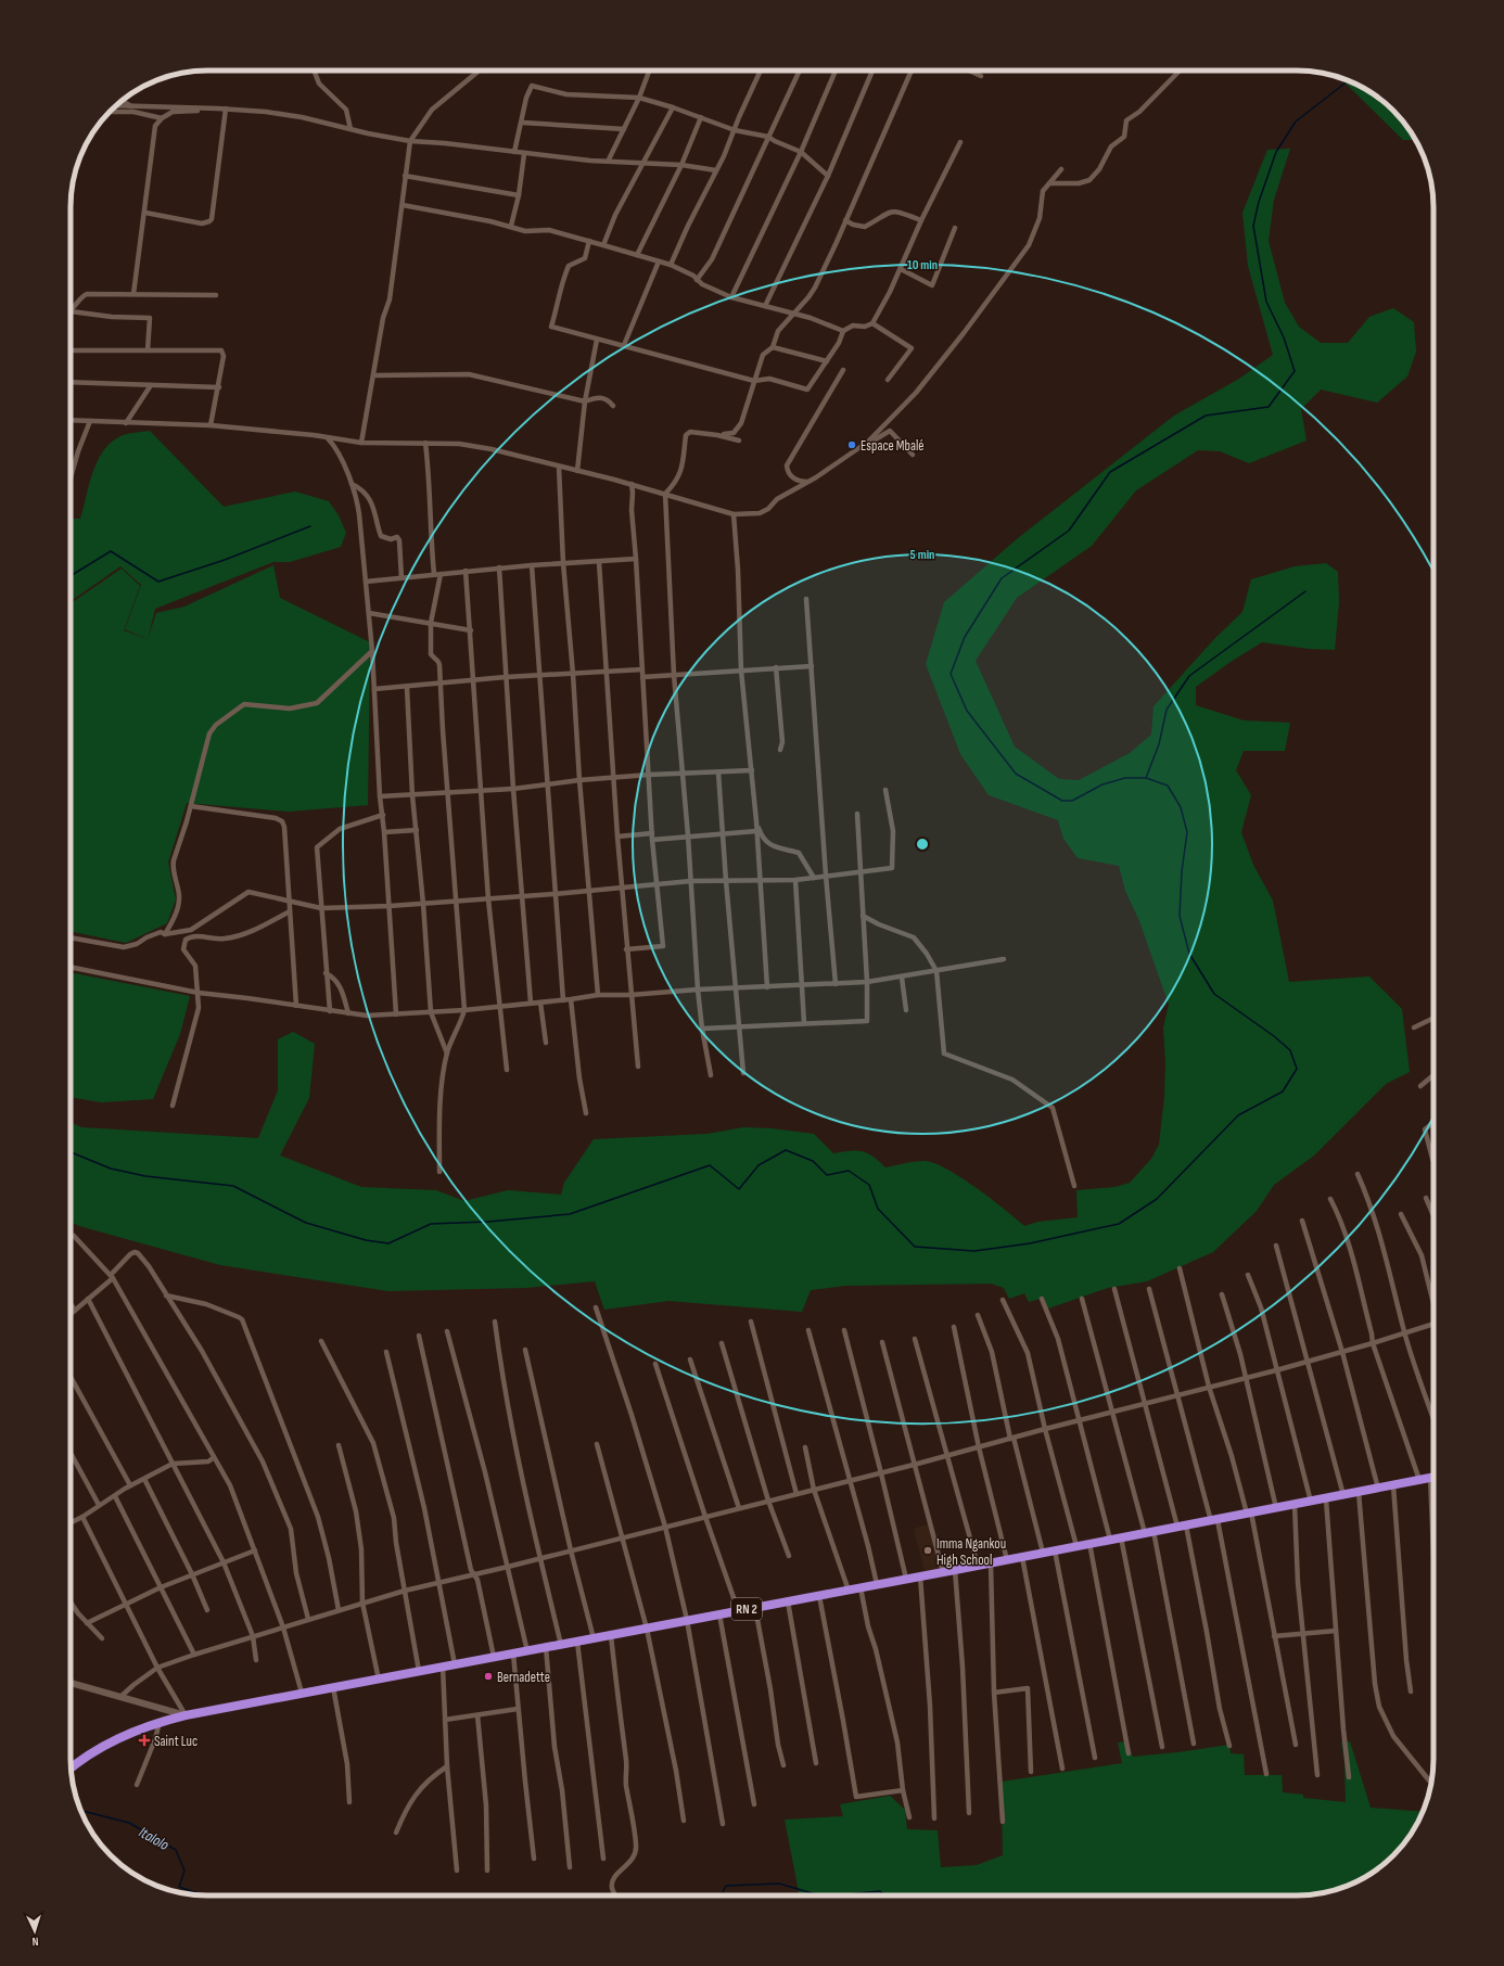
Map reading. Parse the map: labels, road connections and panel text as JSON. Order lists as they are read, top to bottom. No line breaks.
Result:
{"streets":{"highway":["RN 2"]},"water":["Italolo"],"places":{"other":["Espace Mbalé","Imma Ngankou High School","Bernadette"],"health":["Saint Luc"]},"north":"bottom","rings":["10 min","5 min"]}
